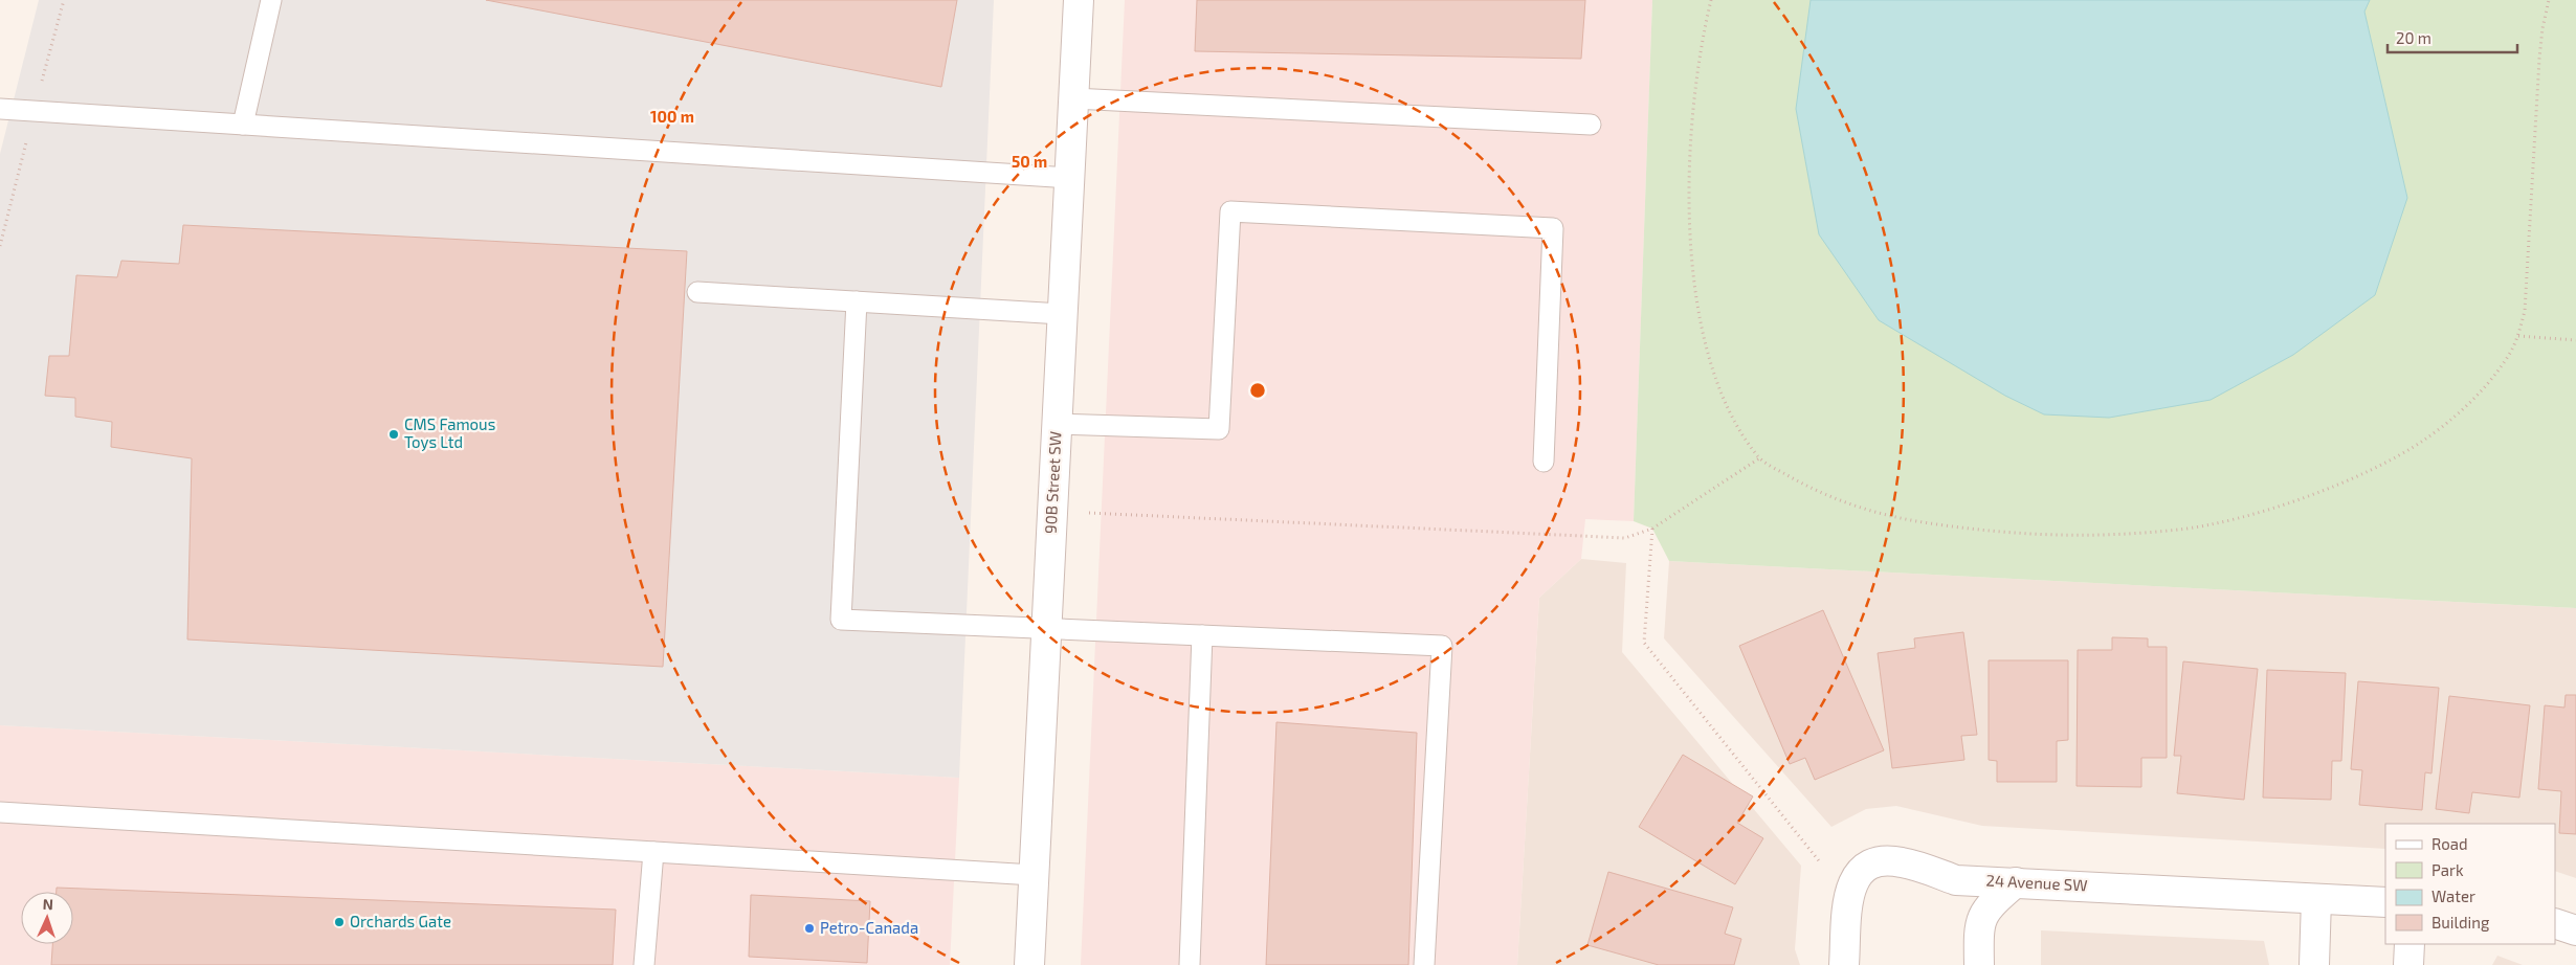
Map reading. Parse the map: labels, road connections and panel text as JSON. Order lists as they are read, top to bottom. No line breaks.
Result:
{"streets":{"street":["90B Street SW","24 Avenue SW"]},"places":["CMS Famous Toys Ltd","Orchards Gate","Petro-Canada"],"legend":["Road","Park","Water","Building"],"scale_bar":"20 m","north":"top","rings":["100 m","50 m"]}
